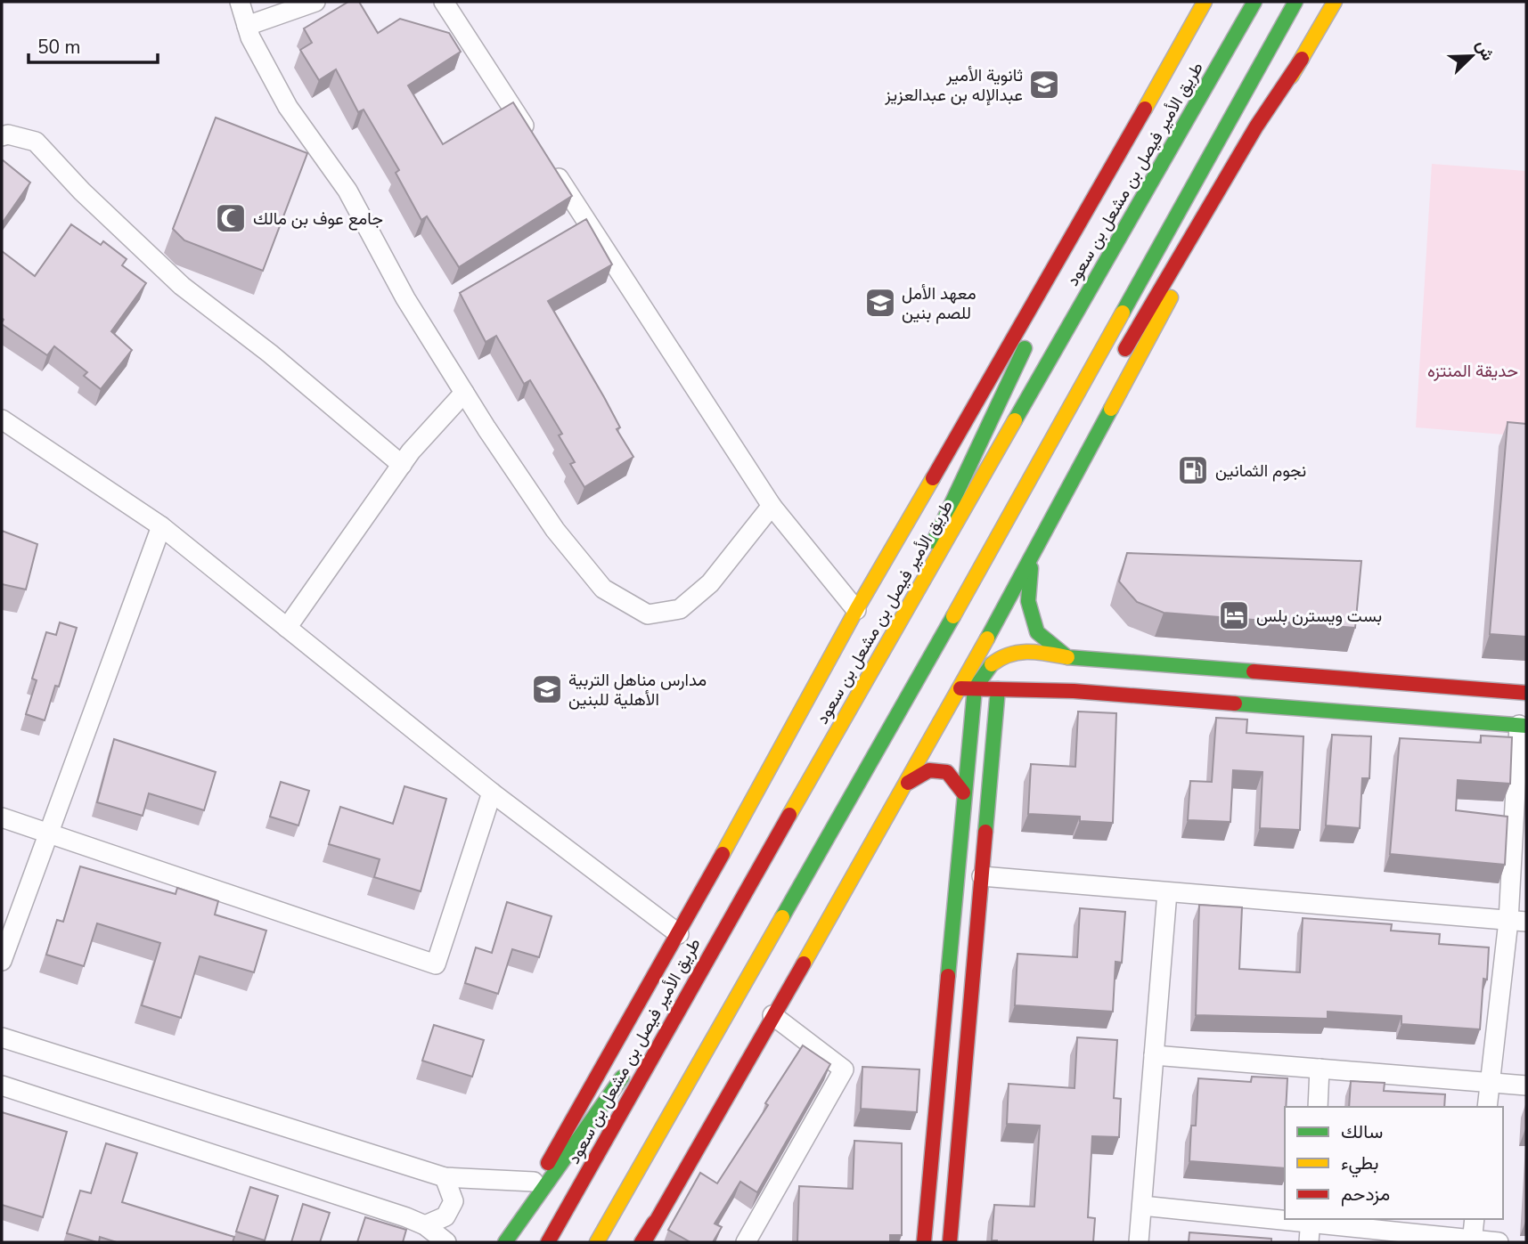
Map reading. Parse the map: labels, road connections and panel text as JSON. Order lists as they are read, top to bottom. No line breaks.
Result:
{"streets":{"main road":["طريق الأمير فيصل بن مشعل بن سعود"]},"parks":["حديقة المنتزه"],"places":{"school or university":["ثانوية الأمير عبدالإله بن عبدالعزيز","معهد الأمل للصم بنين","مدارس مناهل التربية الأهلية للبنين"],"mosque":["جامع عوف بن مالك"],"fuel station":["نجوم الثمانين"],"hotel":["بست ويسترن بلس"]},"legend":["سالك","بطيء","مزدحم"],"scale_bar":"50 m","north":"top right"}
